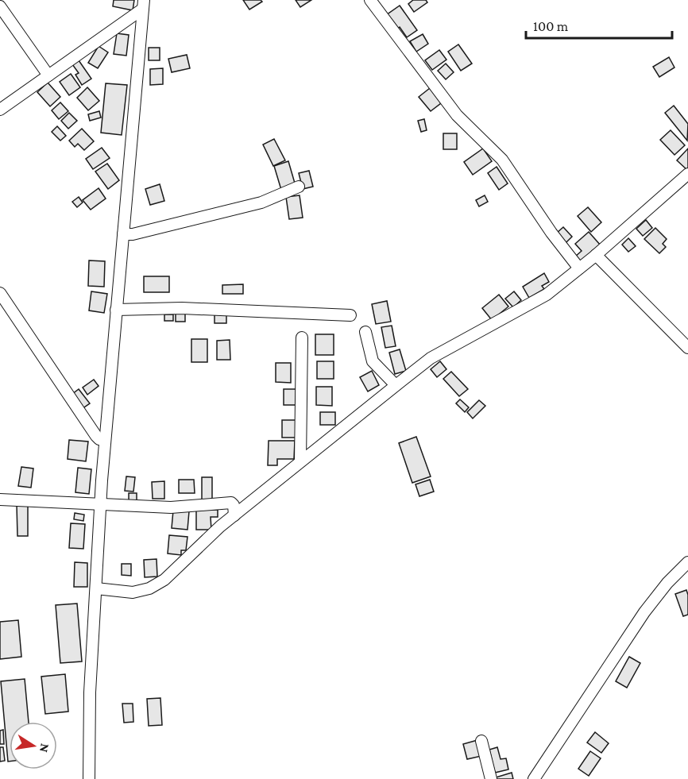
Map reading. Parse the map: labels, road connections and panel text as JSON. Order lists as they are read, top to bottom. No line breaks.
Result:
{"scale_bar":"100 m","north":"right"}
